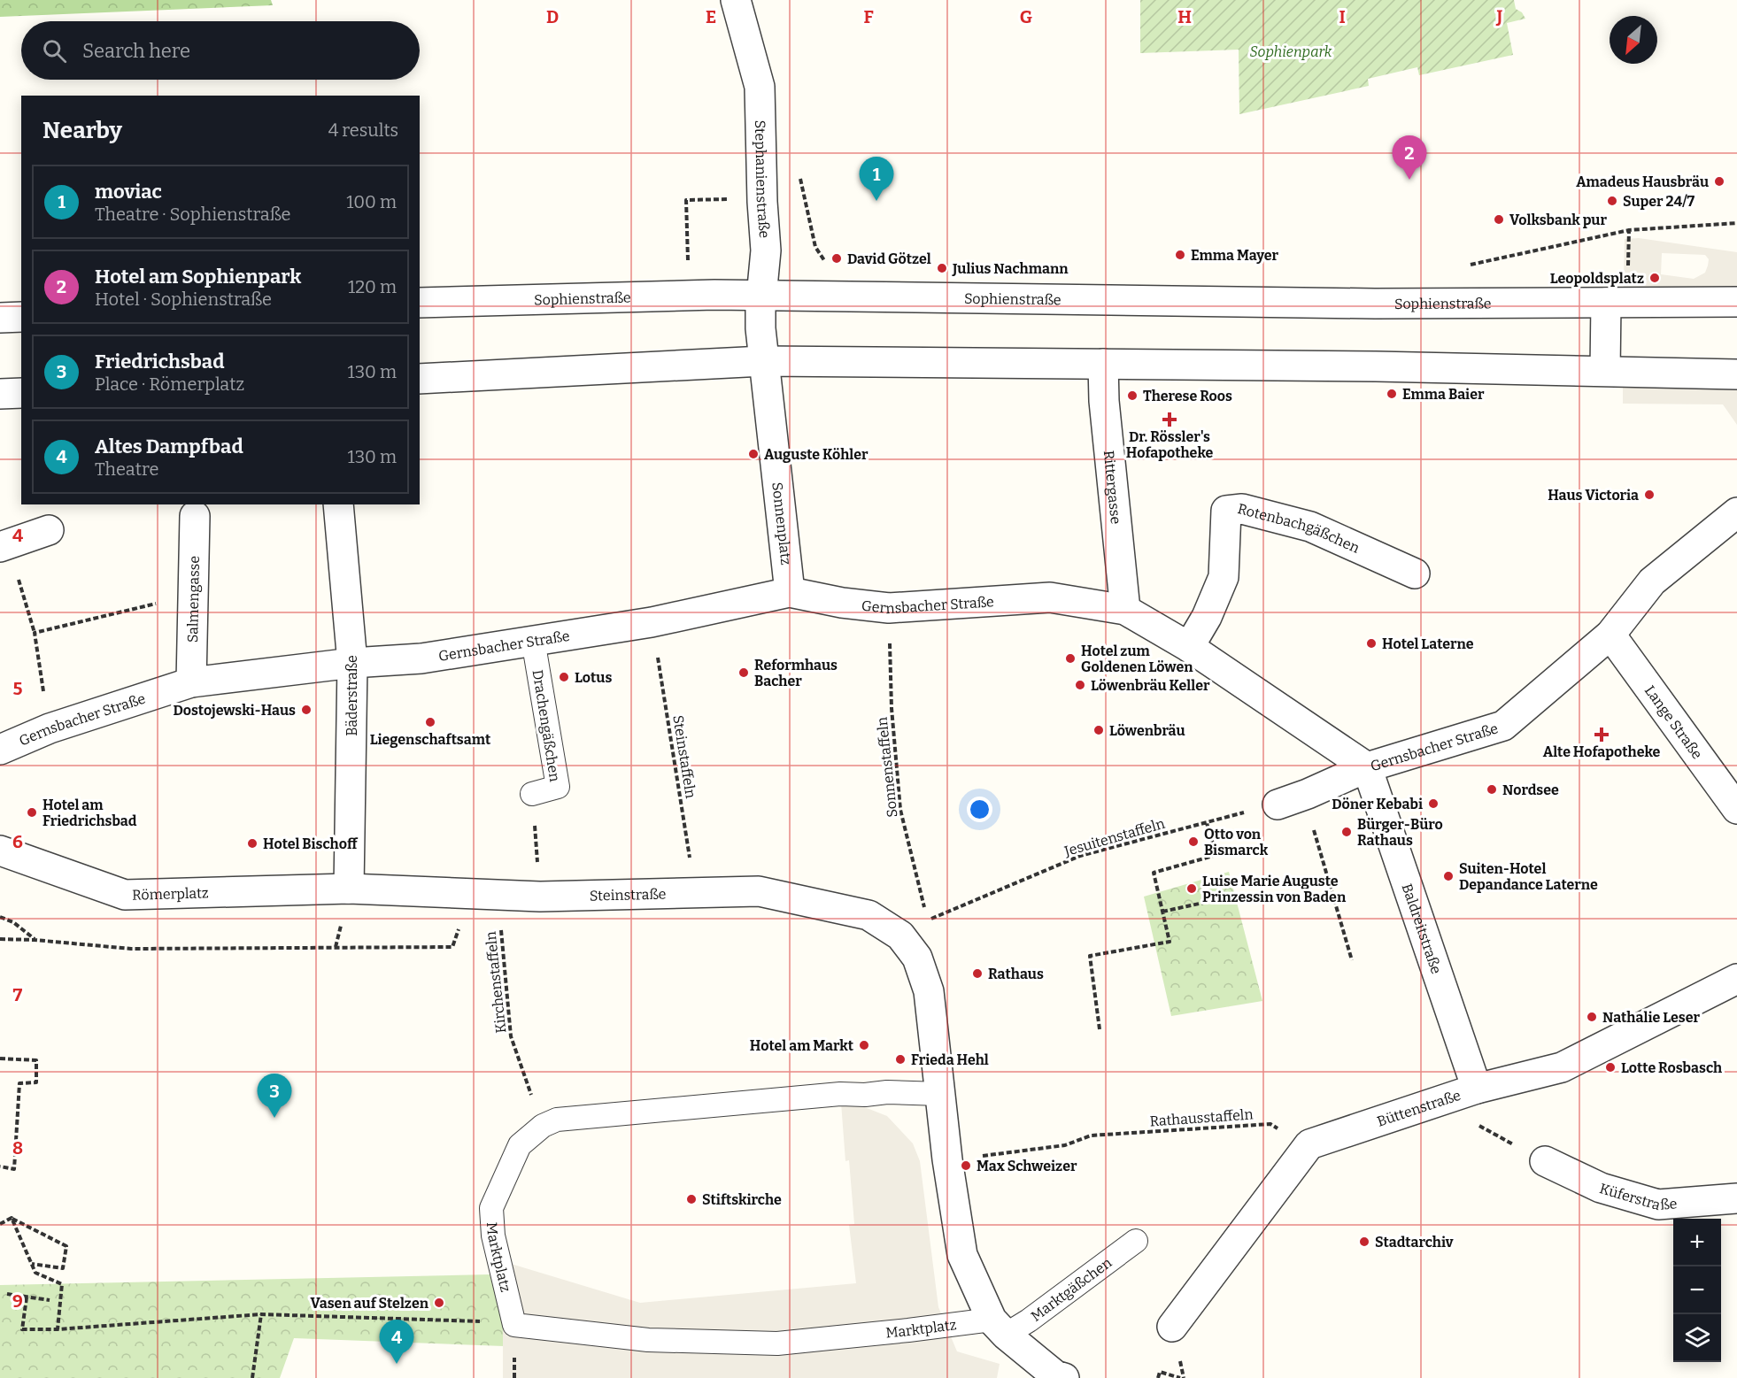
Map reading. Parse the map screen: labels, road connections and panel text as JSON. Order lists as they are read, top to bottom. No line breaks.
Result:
{"streets":{"street":["Stephanienstraße","Sophienstraße","Rittergasse","Sonnenplatz","Rotenbachgäßchen","Salmengasse","Gernsbacher Straße","Bäderstraße","Lange Straße","Römerplatz","Steinstraße","Baldreitstraße","Büttenstraße","Küferstraße"],"lane":["Drachengäßchen","Marktplatz","Marktgäßchen"],"path":["Steinstaffeln","Sonnenstaffeln","Jesuitenstaffeln","Kirchenstaffeln","Rathausstaffeln"]},"crossings":[["Stephanienstraße","Sophienstraße"],["Stephanienstraße","Sonnenplatz"],["Rittergasse","Gernsbacher Straße"],["Sonnenplatz","Gernsbacher Straße"],["Rotenbachgäßchen","Gernsbacher Straße"],["Salmengasse","Gernsbacher Straße"],["Gernsbacher Straße","Bäderstraße"],["Gernsbacher Straße","Lange Straße"],["Gernsbacher Straße","Drachengäßchen"],["Gernsbacher Straße","Steinstaffeln"],["Gernsbacher Straße","Sonnenstaffeln"],["Gernsbacher Straße","Baldreitstraße"],["Bäderstraße","Römerplatz"],["Bäderstraße","Steinstraße"],["Steinstaffeln","Steinstraße"],["Römerplatz","Steinstraße"],["Steinstraße","Kirchenstaffeln"],["Steinstraße","Marktplatz"],["Baldreitstraße","Büttenstraße"],["Kirchenstaffeln","Marktplatz"],["Büttenstraße","Rathausstaffeln"],["Marktplatz","Marktgäßchen"]],"parks":["Sophienpark"],"places":{"other":["Amadeus Hausbräu","Super 24/7","Volksbank pur","Emma Mayer","David Götzel","Julius Nachmann","Leopoldsplatz","Emma Baier","Therese Roos","Auguste Köhler","Haus Victoria","Hotel Laterne","Hotel zum Goldenen Löwen","Reformhaus Bacher","Lotus","Löwenbräu Keller","Dostojewski-Haus","Liegenschaftsamt","Löwenbräu","Nordsee","Döner Kebabi","Hotel am Friedrichsbad","Bürger-Büro Rathaus","Otto von Bismarck","Hotel Bischoff","Suiten-Hotel Depandance Laterne","Luise Marie Auguste Prinzessin von Baden","Rathaus","Nathalie Leser","Hotel am Markt","Frieda Hehl","Lotte Rosbasch","Max Schweizer","Stiftskirche","Stadtarchiv","Vasen auf Stelzen"],"health":["Dr. Rössler's Hofapotheke","Alte Hofapotheke"]},"north":"bottom left","page":{"search":"Search here","heading":["Nearby","4 results"],"pins":["2","1","3","4"],"list":[{"mark":"1","name":"moviac","note":"Theatre · Sophienstraße","value":"100 m"},{"mark":"2","name":"Hotel am Sophienpark","note":"Hotel · Sophienstraße","value":"120 m"},{"mark":"3","name":"Friedrichsbad","note":"Place · Römerplatz","value":"130 m"},{"mark":"4","name":"Altes Dampfbad","note":"Theatre","value":"130 m"}],"map_buttons":["+","−"]},"grid":{"columns":["D","E","F","G","H","I","J"],"rows":["4","5","6","7","8","9"]}}
